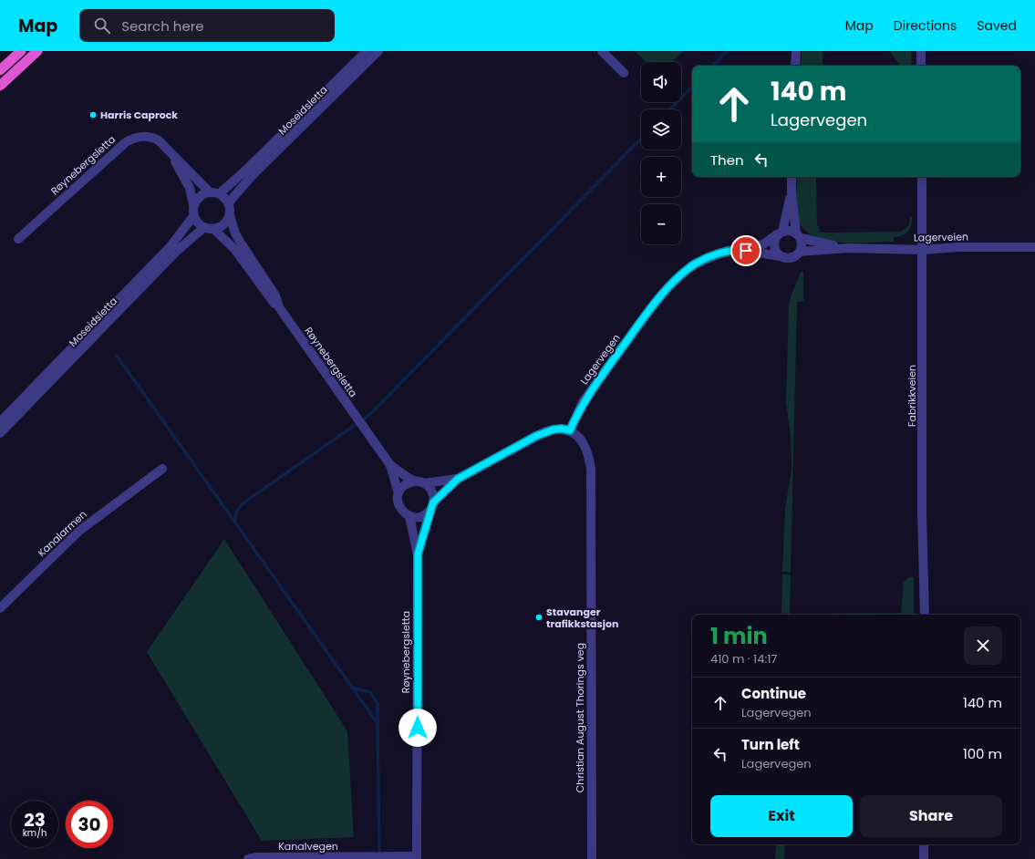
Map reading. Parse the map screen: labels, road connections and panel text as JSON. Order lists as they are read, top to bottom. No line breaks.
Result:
{"streets":{"street":["Moseidsletta","Røynebergsletta","Lagerveien","Lagervegen","Fabrikkveien","Kanalarmen","Christian August Thorings veg","Kanalvegen"]},"crossings":[["Moseidsletta","Røynebergsletta"],["Røynebergsletta","Kanalvegen"],["Lagerveien","Lagervegen"],["Lagerveien","Fabrikkveien"],["Lagervegen","Christian August Thorings veg"]],"places":["Harris Caprock","Stavanger trafikkstasjon"],"page":{"header":"Map","search":"Search here","nav":["Map","Directions","Saved"],"map_buttons":["+","−"],"turn":["140 m","Lagervegen"],"then":"Then","heading":["1 min","410 m · 14:17"],"list":[{"name":"Continue","note":"Lagervegen","value":"140 m"},{"name":"Turn left","note":"Lagervegen","value":"100 m"}],"buttons":["Exit","Share"],"speed":"23 km/h","limit":"30"}}
